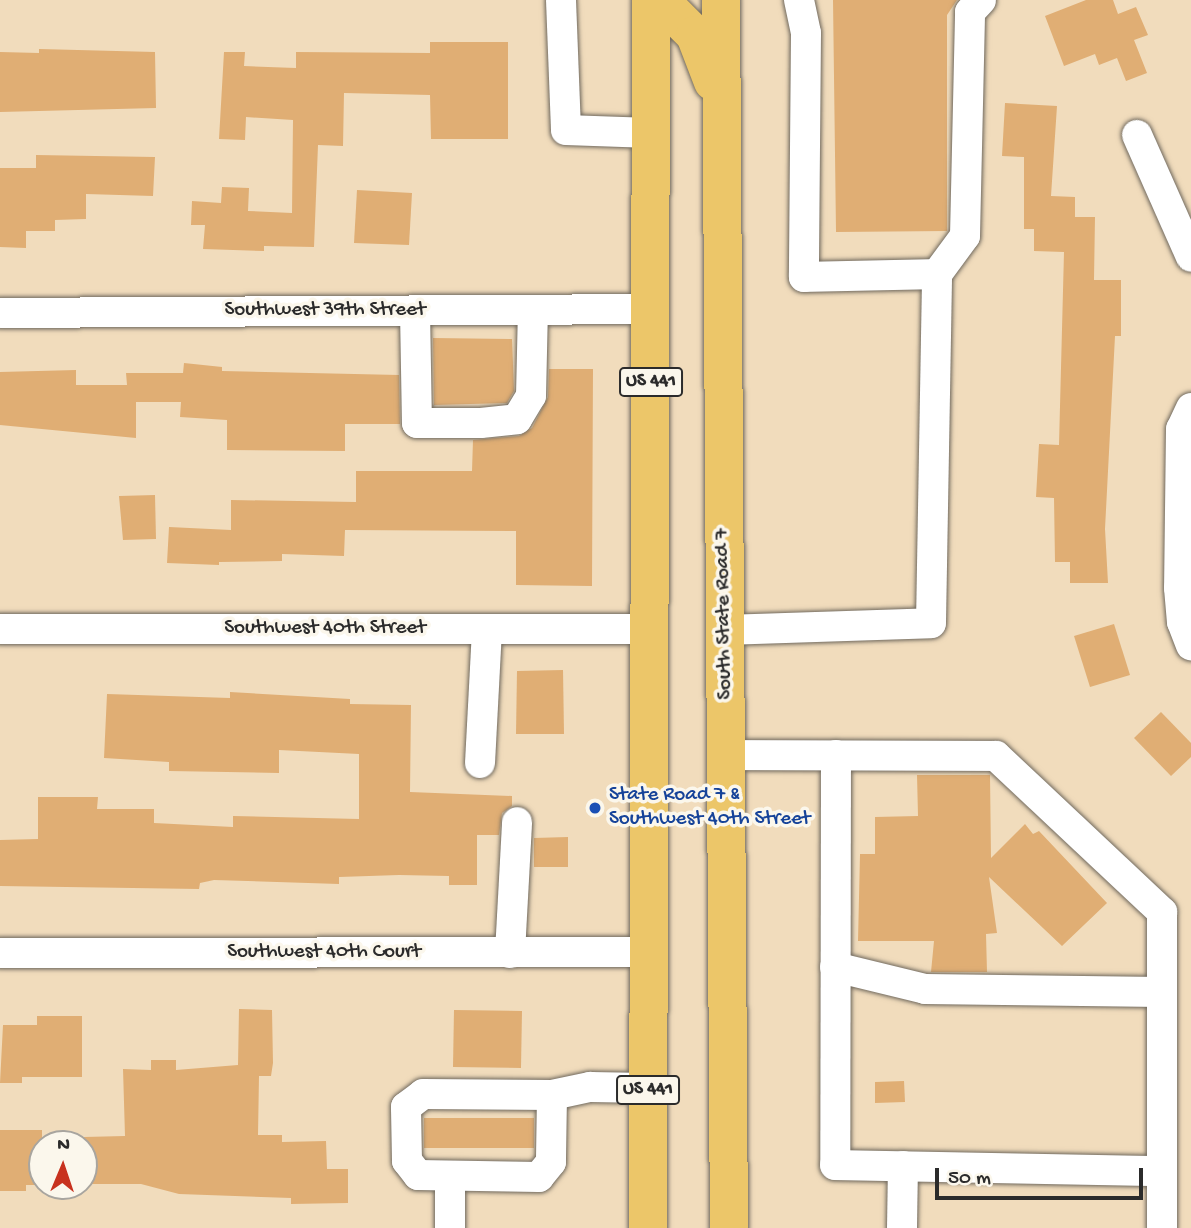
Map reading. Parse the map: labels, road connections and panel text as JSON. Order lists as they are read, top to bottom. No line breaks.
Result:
{"streets":{"main road":["US 441","South State Road 7"],"street":["Southwest 39th Street","Southwest 40th Street","Southwest 40th Court"]},"crossings":[["Southwest 39th Street","US 441"],["US 441","Southwest 40th Street"],["US 441","Southwest 40th Court"]],"places":["State Road 7 & Southwest 40th Street"],"scale_bar":"50 m","north":"top"}
